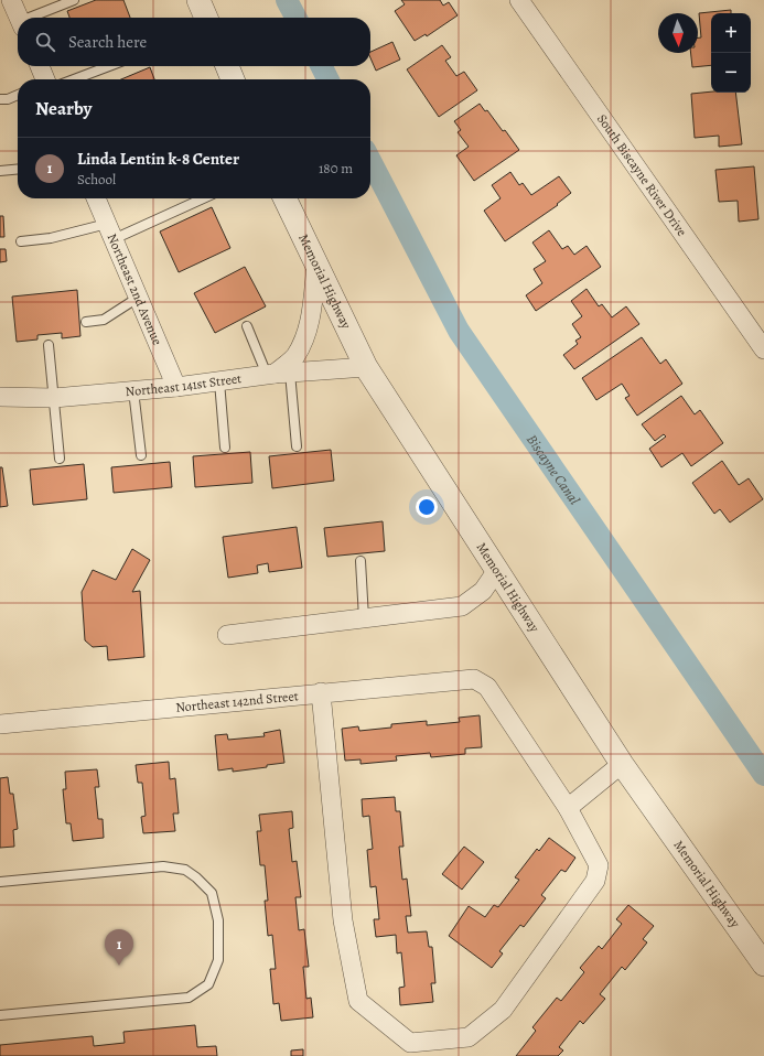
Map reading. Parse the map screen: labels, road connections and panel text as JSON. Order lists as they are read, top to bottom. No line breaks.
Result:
{"streets":{"street":["South Biscayne River Drive","Memorial Highway","Northeast 2nd Avenue","Northeast 141st Street","Northeast 142nd Street"]},"crossings":[["Memorial Highway","Northeast 141st Street"],["Northeast 2nd Avenue","Northeast 141st Street"]],"water":["Biscayne Canal"],"north":"bottom","page":{"map_buttons":["+","−"],"search":"Search here","heading":"Nearby","list":[{"mark":"1","name":"Linda Lentin k-8 Center","note":"School","value":"180 m"}],"pins":"1"}}
